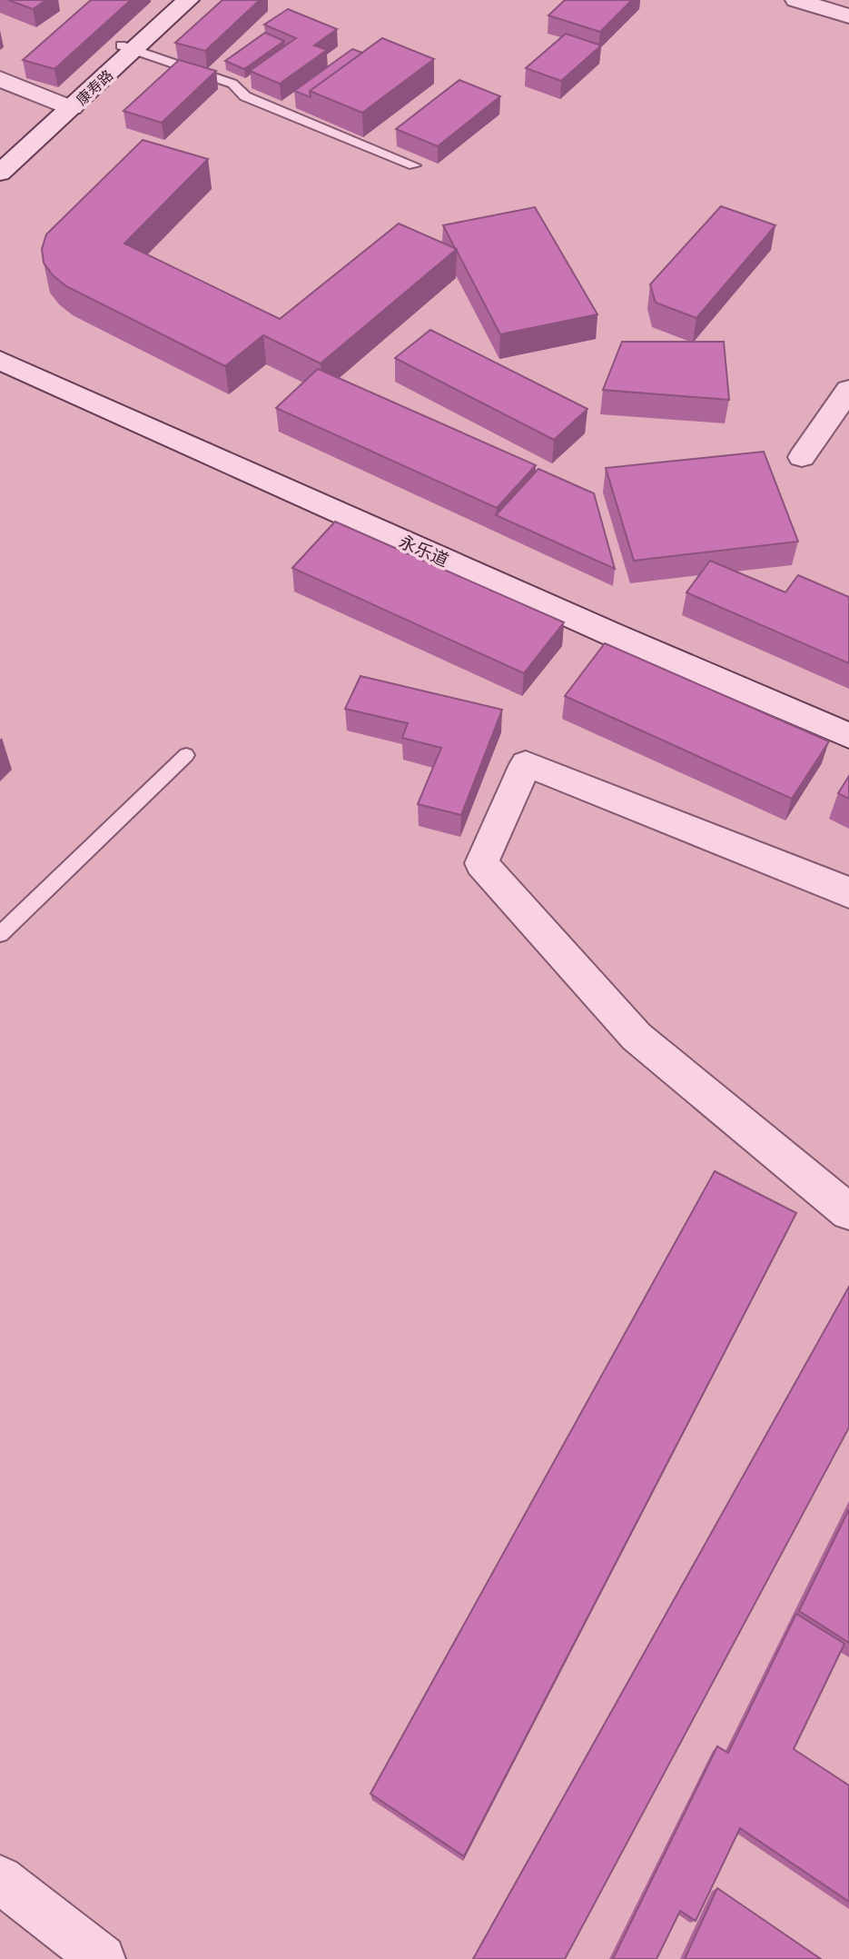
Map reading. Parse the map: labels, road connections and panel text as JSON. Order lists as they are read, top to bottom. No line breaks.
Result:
{"streets":{"street":["康寿路","永乐道"]}}
